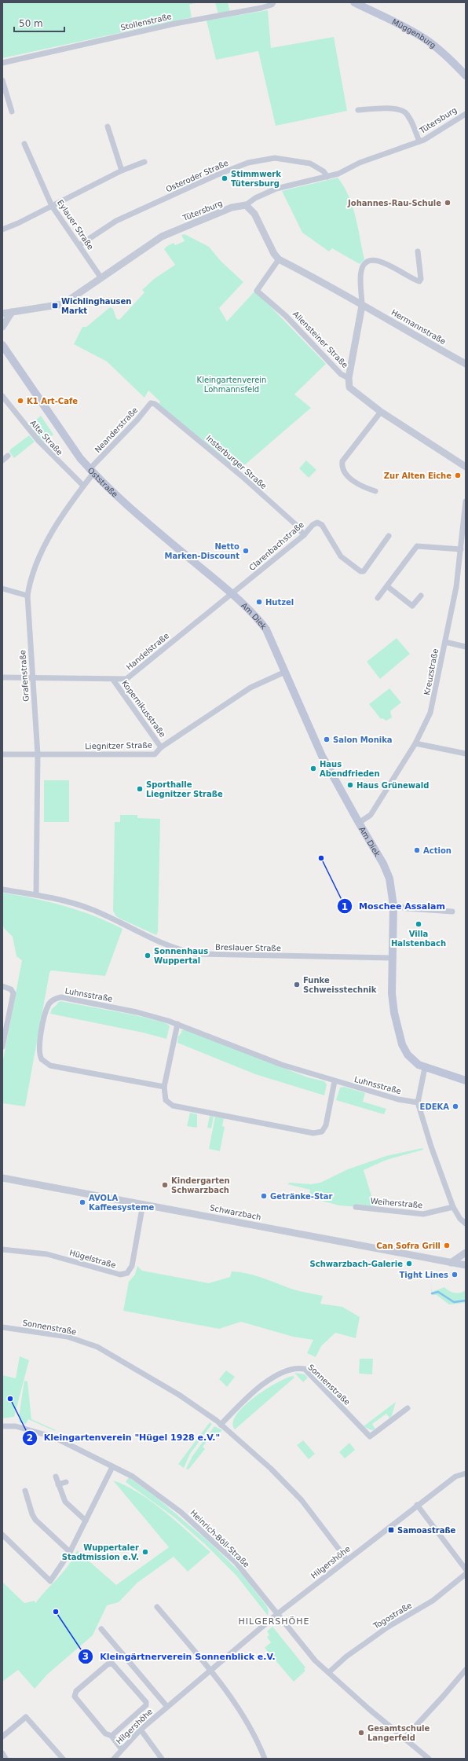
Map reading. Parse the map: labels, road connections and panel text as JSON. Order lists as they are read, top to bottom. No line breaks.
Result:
{"streets":{"main road":["Müggenburg","Oststraße","Am Diek"],"street":["Stollenstraße","Tütersburg","Osteroder Straße","Eylauer Straße","Hermannstraße","Allensteiner Straße","Neanderstraße","Alte Straße","Insterburger Straße","Clarenbachstraße","Handelstraße","Kreuzstraße","Grafenstraße","Kopernikusstraße","Liegnitzer Straße","Breslauer Straße","Luhnsstraße","Weiherstraße","Schwarzbach","Hügelstraße","Sonnenstraße","Heinrich-Böll-Straße","Hilgershöhe","Togostraße"]},"crossings":[["Tütersburg","Osteroder Straße"],["Tütersburg","Eylauer Straße"],["Osteroder Straße","Eylauer Straße"],["Hermannstraße","Allensteiner Straße"],["Neanderstraße","Insterburger Straße"],["Neanderstraße","Oststraße"],["Neanderstraße","Grafenstraße"],["Alte Straße","Grafenstraße"],["Insterburger Straße","Clarenbachstraße"],["Oststraße","Clarenbachstraße"],["Oststraße","Am Diek"],["Oststraße","Handelstraße"],["Oststraße","Grafenstraße"],["Clarenbachstraße","Am Diek"],["Clarenbachstraße","Handelstraße"],["Am Diek","Handelstraße"],["Am Diek","Kreuzstraße"],["Am Diek","Liegnitzer Straße"],["Am Diek","Breslauer Straße"],["Handelstraße","Grafenstraße"],["Handelstraße","Kopernikusstraße"],["Grafenstraße","Liegnitzer Straße"],["Grafenstraße","Breslauer Straße"],["Kopernikusstraße","Liegnitzer Straße"],["Schwarzbach","Hügelstraße"],["Sonnenstraße","Hilgershöhe"],["Heinrich-Böll-Straße","Hilgershöhe"],["Heinrich-Böll-Straße","Togostraße"]],"districts":["HILGERSHÖHE"],"parks":["Kleingartenverein Lohmannsfeld"],"places":{"other":["Stimmwerk Tütersburg","Johannes-Rau-Schule","K1 Art-Cafe","Zur Alten Eiche","Netto Marken-Discount","Hutzel","Salon Monika","Haus Abendfrieden","Haus Grünewald","Sporthalle Liegnitzer Straße","Action","Moschee Assalam","Villa Halstenbach","Sonnenhaus Wuppertal","Funke Schweisstechnik","EDEKA","Kindergarten Schwarzbach","Getränke-Star","AVOLA Kaffeesysteme","Can Sofra Grill","Schwarzbach-Galerie","Tight Lines","Kleingartenverein \"Hügel 1928 e.V.\"","Wuppertaler Stadtmission e.V.","Kleingärtnerverein Sonnenblick e.V.","Gesamtschule Langerfeld"],"transit":["Wichlinghausen Markt","Samoastraße"]},"scale_bar":"50 m"}
